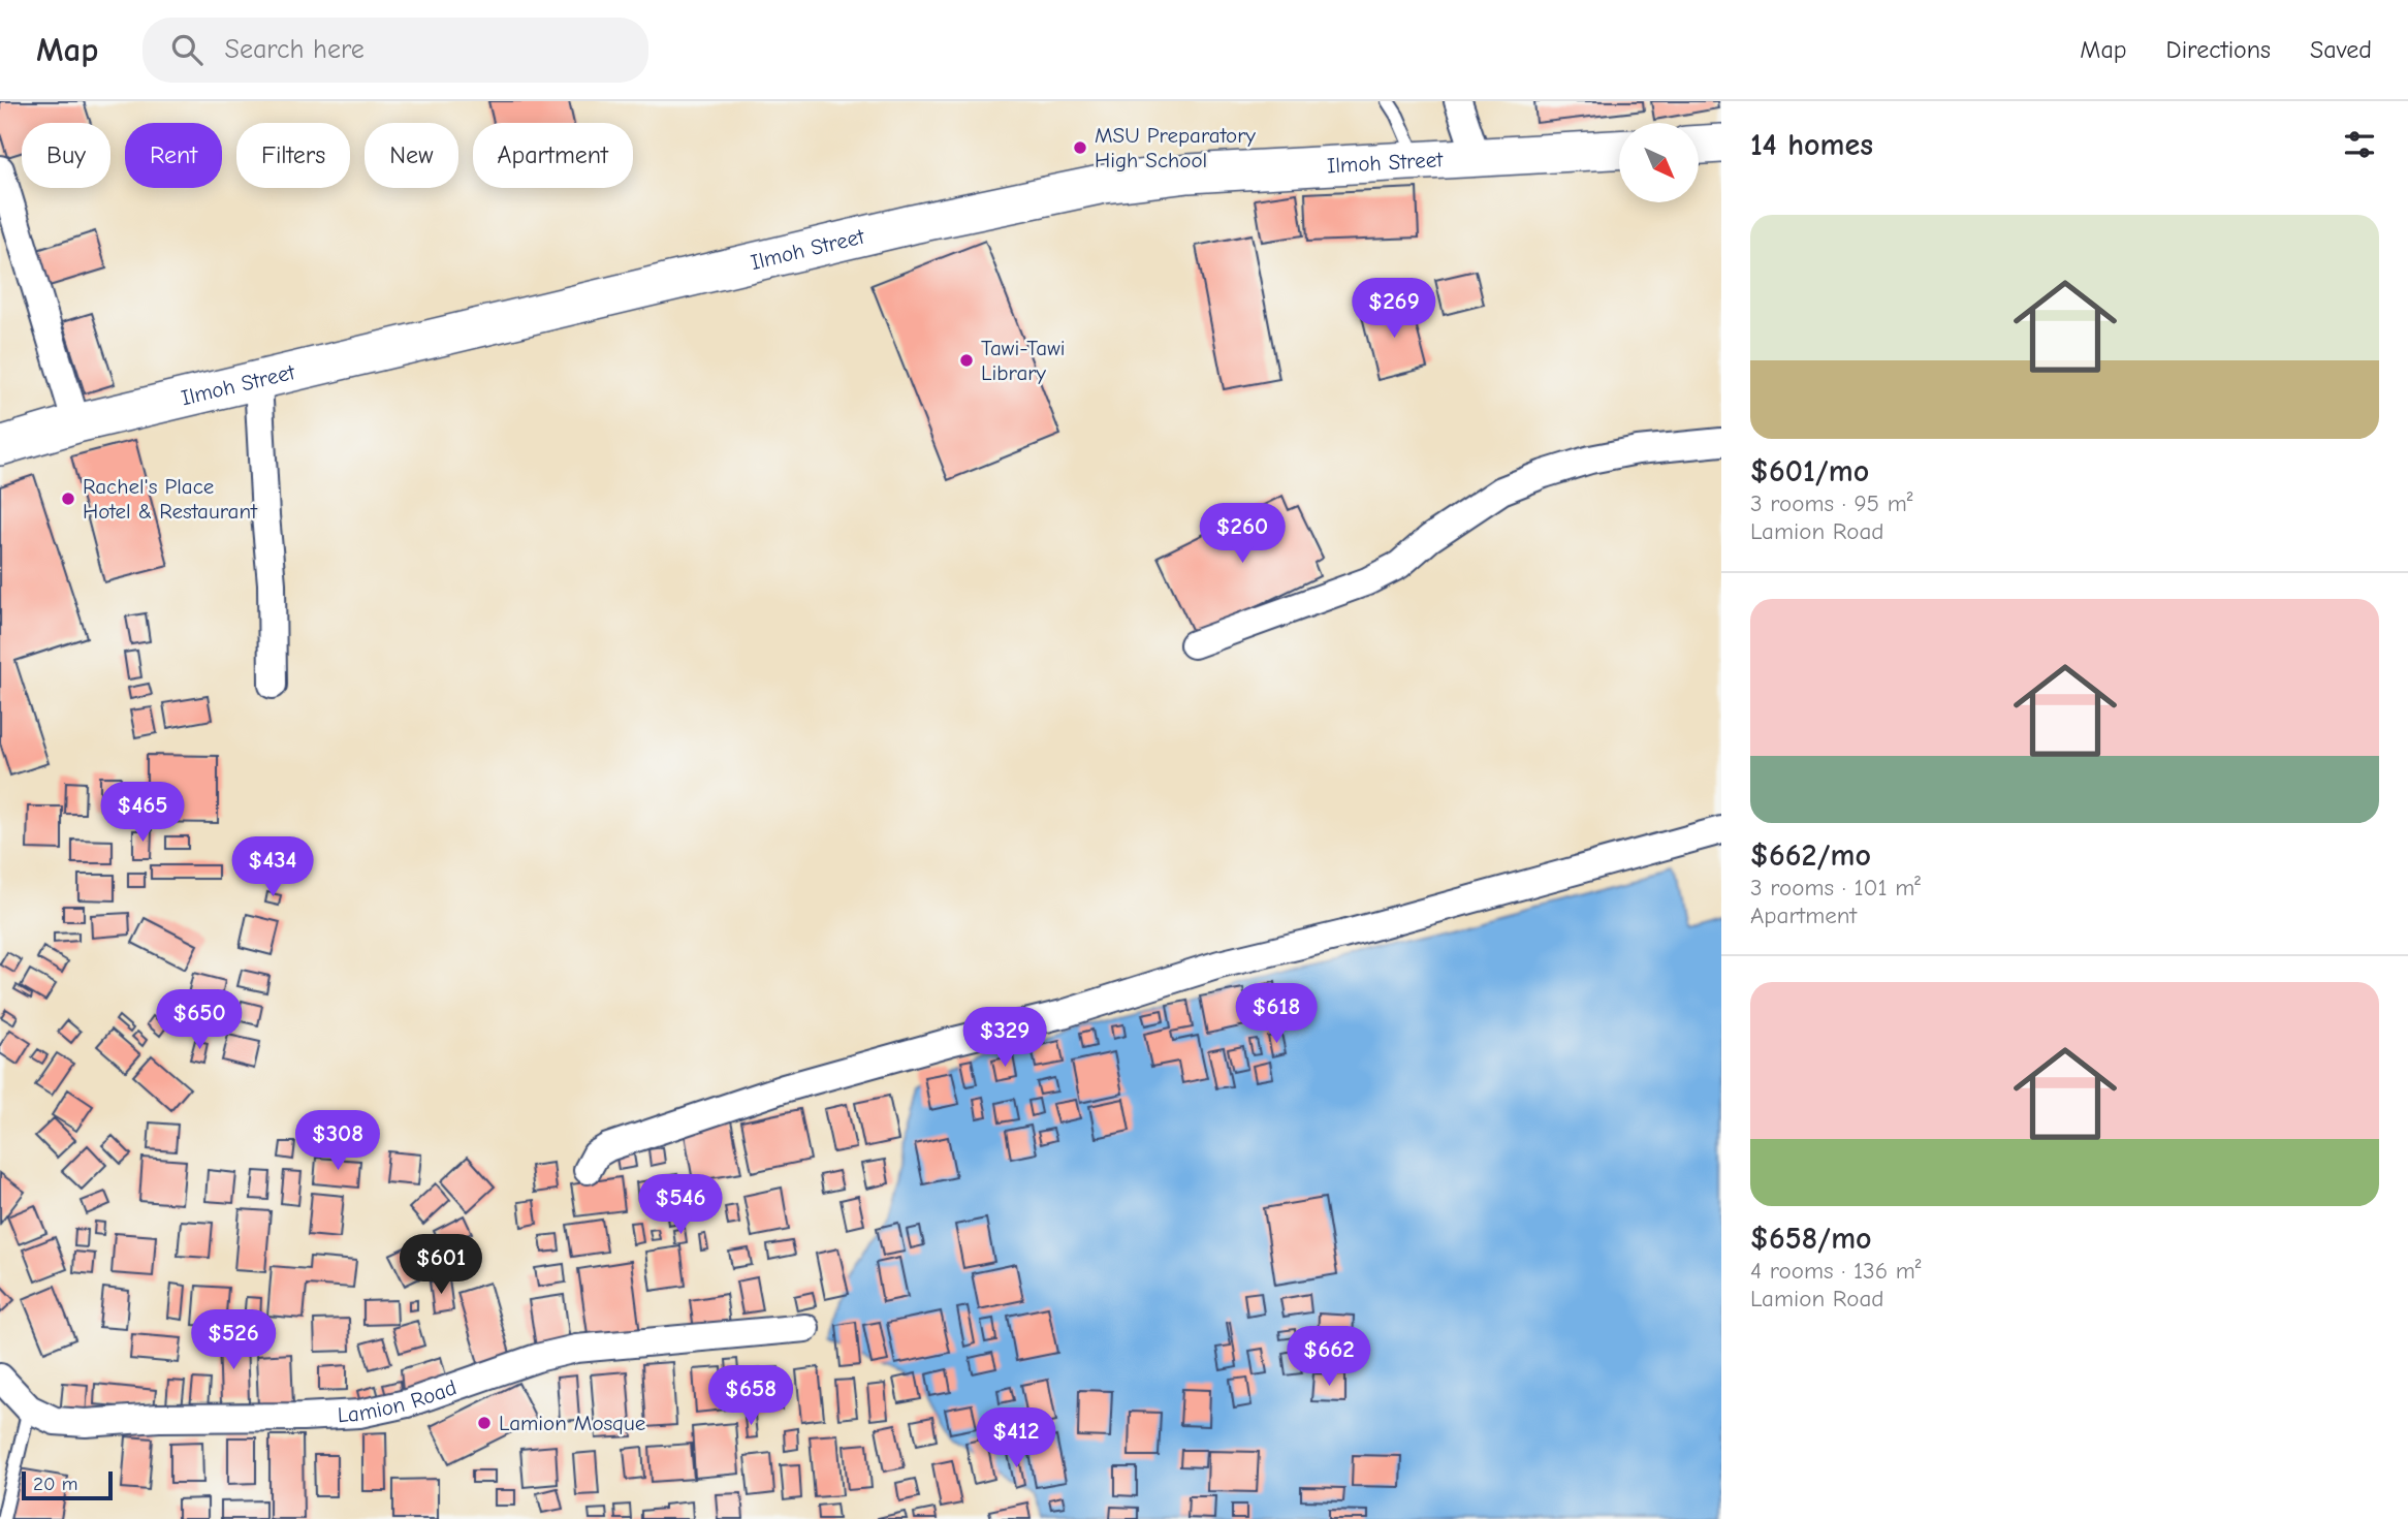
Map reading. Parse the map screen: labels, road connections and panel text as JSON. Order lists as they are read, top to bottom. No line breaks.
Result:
{"streets":{"street":["Ilmoh Street","Lamion Road"]},"places":["MSU Preparatory High School","Tawi-Tawi Library","Rachel's Place Hotel & Restaurant","Lamion Mosque"],"scale_bar":"20 m","north":"bottom right","page":{"header":"Map","search":"Search here","nav":["Map","Directions","Saved"],"heading":"14 homes","chip":["Buy","Rent","Filters","New","Apartment"],"list":[{"name":"$601/mo","note":"3 rooms · 95 m² · Lamion Road"},{"name":"$662/mo","note":"3 rooms · 101 m² · Apartment"},{"name":"$658/mo","note":"4 rooms · 136 m² · Lamion Road"}],"price":["$269","$260","$465","$434","$618","$650","$329","$308","$546","$601","$526","$662","$658","$412"],"scale":"20 m"}}
